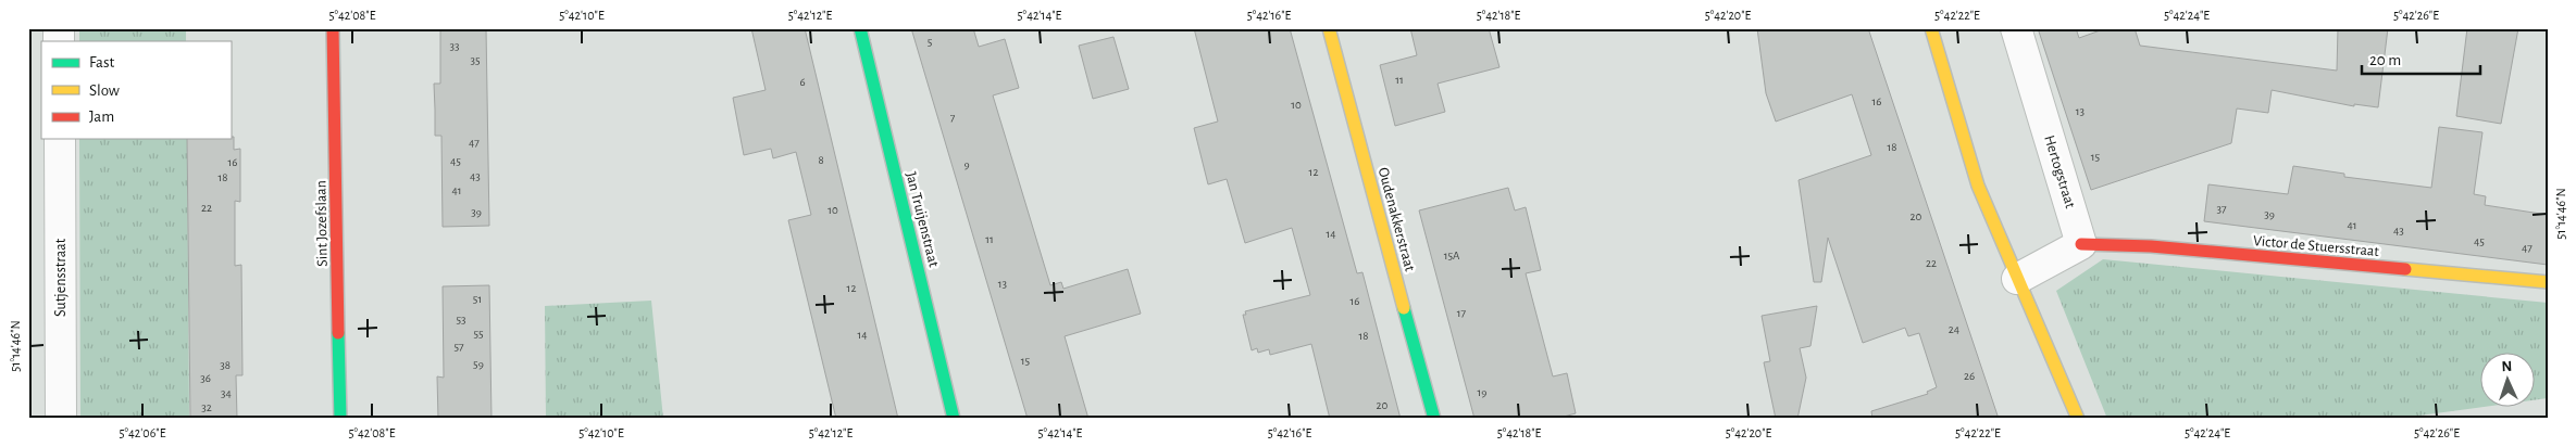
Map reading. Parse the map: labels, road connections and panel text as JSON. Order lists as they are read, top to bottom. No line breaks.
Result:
{"streets":{"street":["Hertogstraat","Jan Truijenstraat","Oudenakkerstraat","Sint Jozefslaan","Victor de Stuersstraat","Sutjensstraat"]},"crossings":[["Hertogstraat","Victor de Stuersstraat"]],"house_numbers":["5","33","35","11","6","16","10","13","7","47","18","15","8","45","16","9","12","43","18","41","22","37","10","39","39","20","41","43","14","11","45","47","15A","22","13","12","51","16","17","53","24","55","14","18","57","15","59","38","26","36","19","34","20","32"],"legend":["Fast","Slow","Jam"],"scale_bar":"20 m","north":"top","coordinates":["5°42'08\"E","5°42'10\"E","5°42'12\"E","5°42'14\"E","5°42'16\"E","5°42'18\"E","5°42'20\"E","5°42'22\"E","5°42'24\"E","5°42'26\"E","51°14'46\"N","5°42'06\"E"]}
